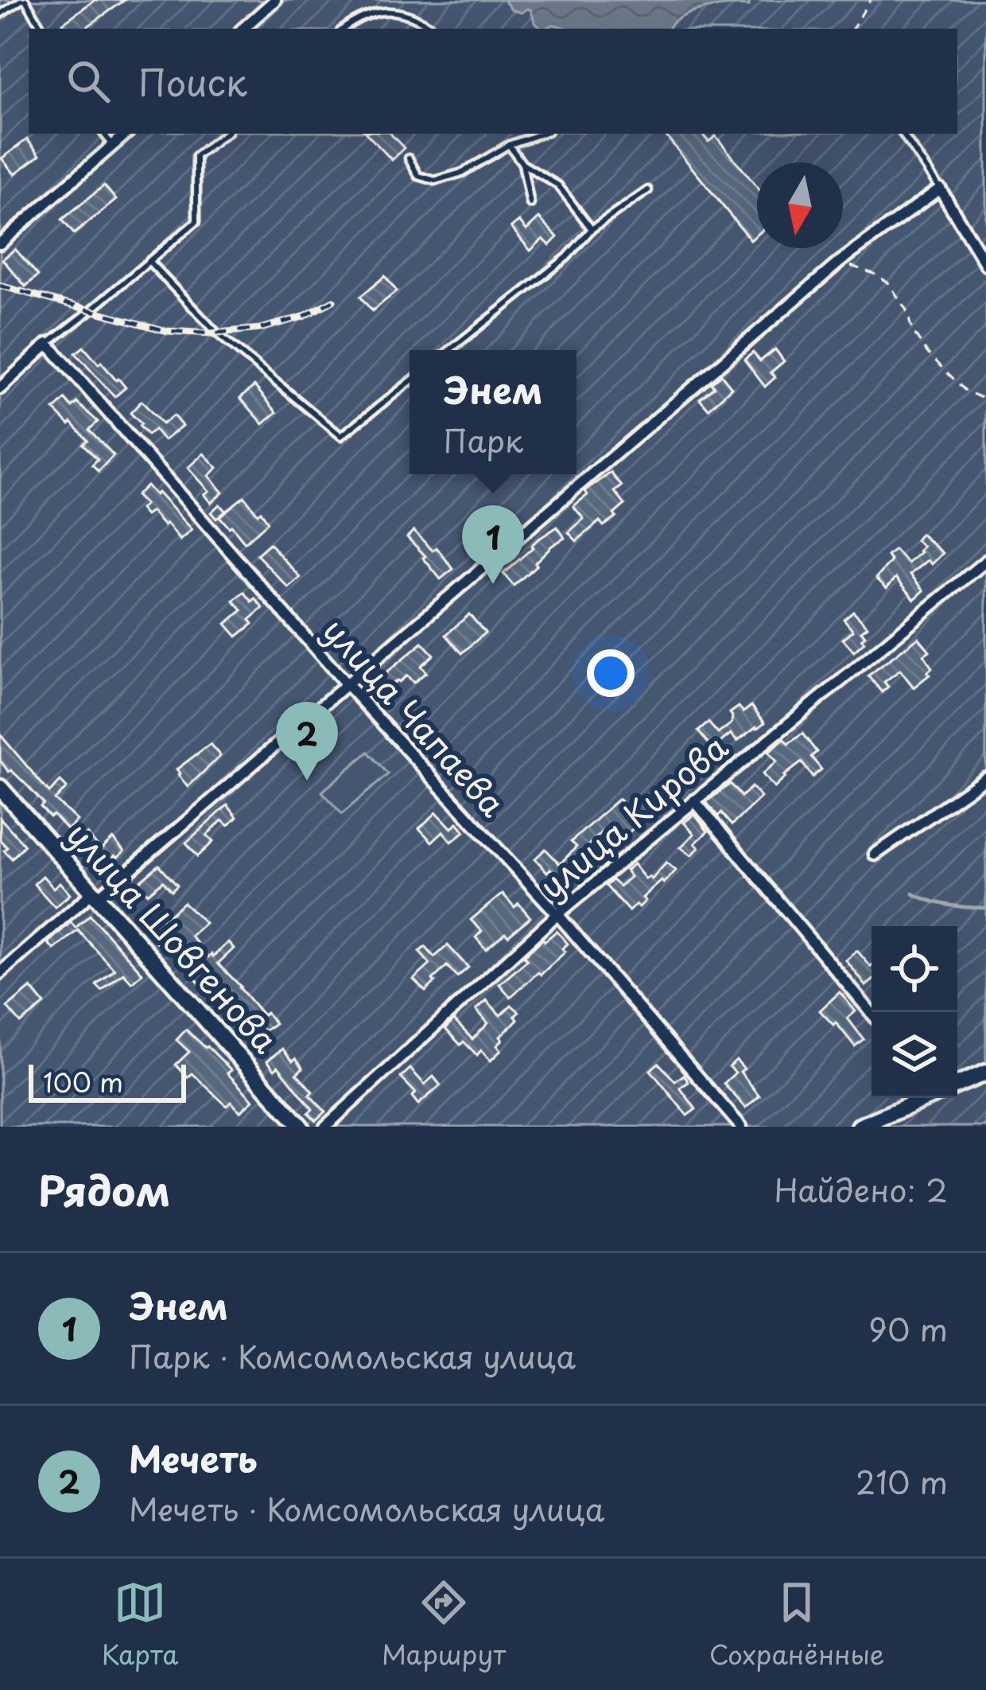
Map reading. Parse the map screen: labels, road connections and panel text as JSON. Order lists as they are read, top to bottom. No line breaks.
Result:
{"streets":{"street":["улица Чапаева","улица Кирова","улица Шовгенова"]},"crossings":[["улица Чапаева","улица Кирова"]],"scale_bar":"100 m","north":"bottom","page":{"search":"Поиск","popup":["Энем","Парк"],"pins":["1","2"],"scale":"100 m","heading":["Рядом","Найдено: 2"],"list":[{"mark":"1","name":"Энем","note":"Парк · Комсомольская улица","value":"90 m"},{"mark":"2","name":"Мечеть","note":"Мечеть · Комсомольская улица","value":"210 m"}],"nav":["Карта","Маршрут","Сохранённые"]}}
